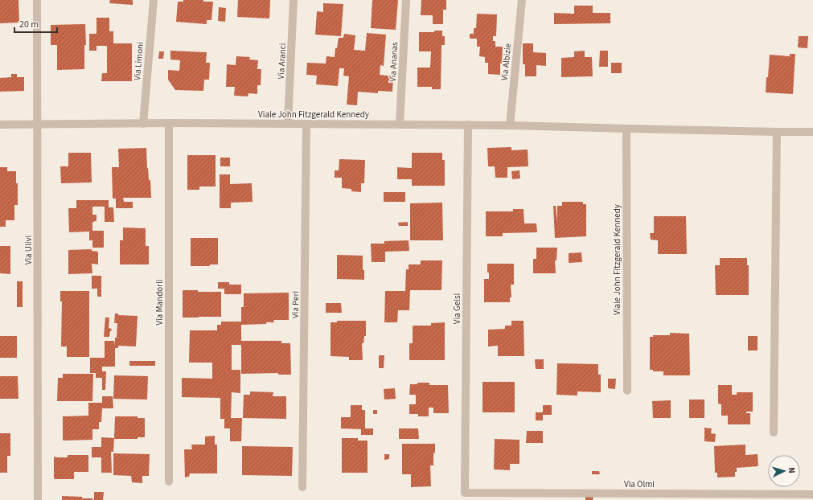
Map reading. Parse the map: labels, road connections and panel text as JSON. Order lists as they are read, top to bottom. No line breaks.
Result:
{"streets":{"street":["Via Limoni","Via Aranci","Via Ananas","Via Albizie","Viale John Fitzgerald Kennedy","Via Ulivi","Via Mandorli","Via Peri","Via Gelsi","Via Olmi"]},"crossings":[["Via Limoni","Viale John Fitzgerald Kennedy"],["Via Aranci","Viale John Fitzgerald Kennedy"],["Via Ananas","Viale John Fitzgerald Kennedy"],["Via Albizie","Viale John Fitzgerald Kennedy"],["Viale John Fitzgerald Kennedy","Via Ulivi"],["Viale John Fitzgerald Kennedy","Via Mandorli"],["Viale John Fitzgerald Kennedy","Via Peri"],["Viale John Fitzgerald Kennedy","Via Gelsi"],["Via Gelsi","Via Olmi"]],"scale_bar":"20 m","north":"right"}
